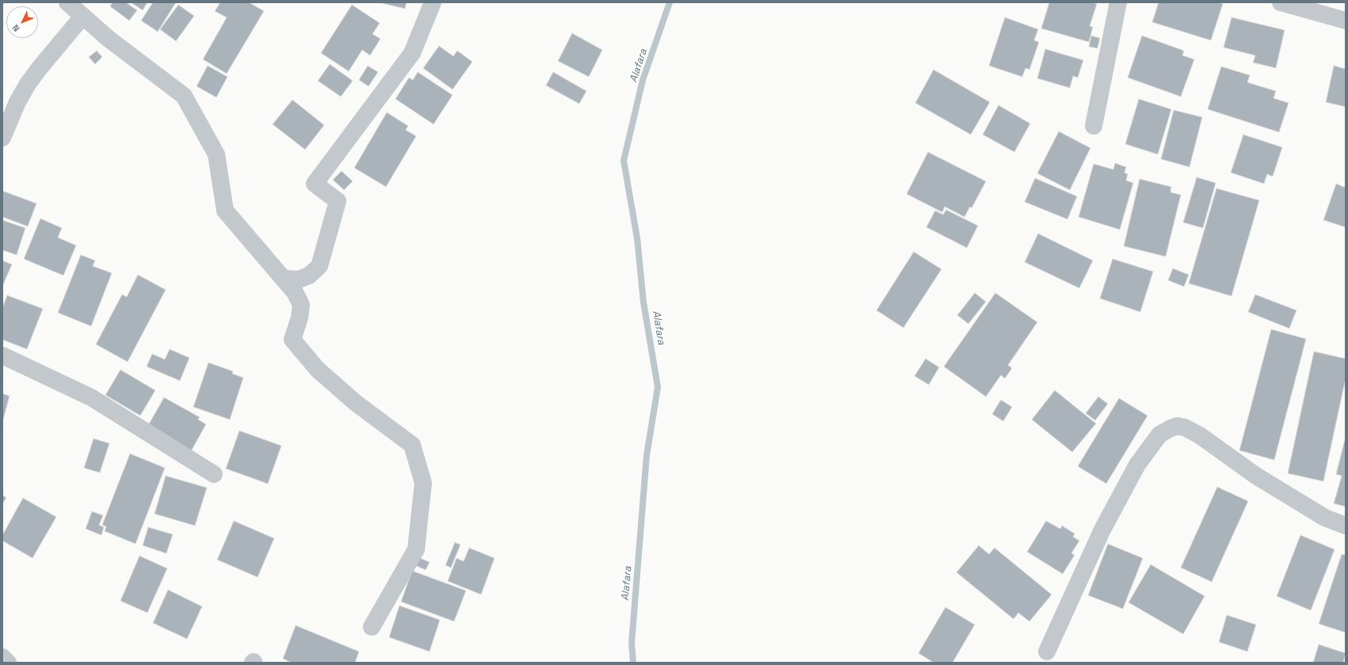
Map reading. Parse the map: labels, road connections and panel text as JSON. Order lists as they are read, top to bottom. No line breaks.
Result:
{"water":["Alafara"],"north":"bottom left"}
